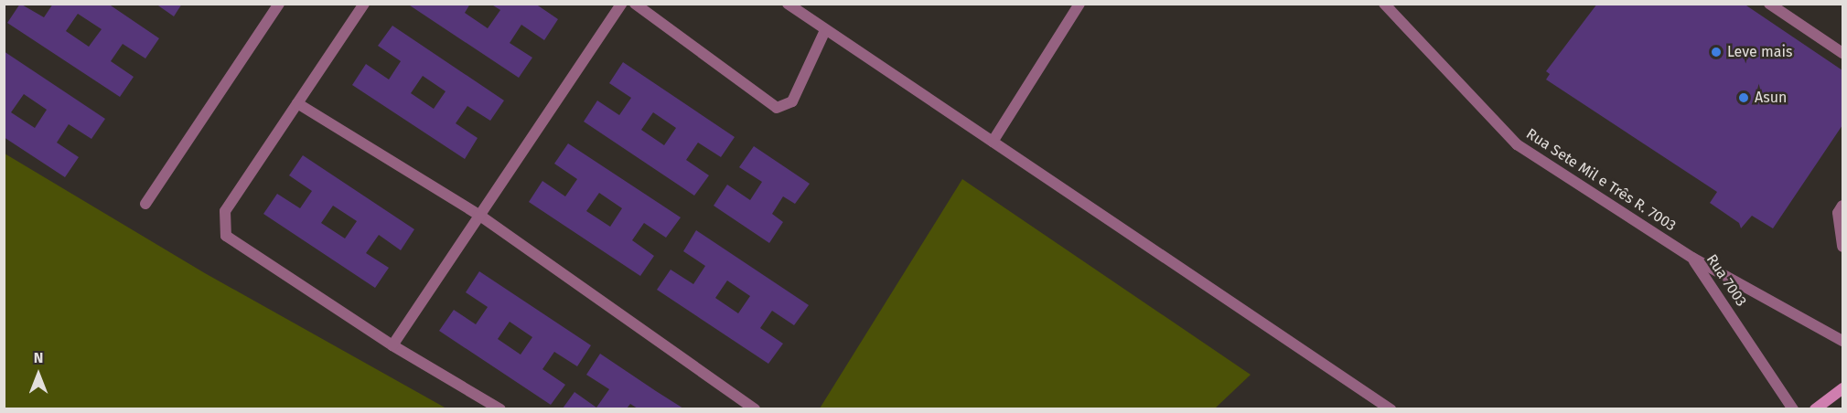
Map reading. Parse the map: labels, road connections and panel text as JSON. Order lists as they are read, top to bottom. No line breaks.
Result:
{"streets":{"street":["Rua Sete Mil e Três R. 7003","Rua 7003"]},"crossings":[["Rua Sete Mil e Três R. 7003","Rua 7003"]],"places":["Leve mais","Asun"],"north":"top"}
